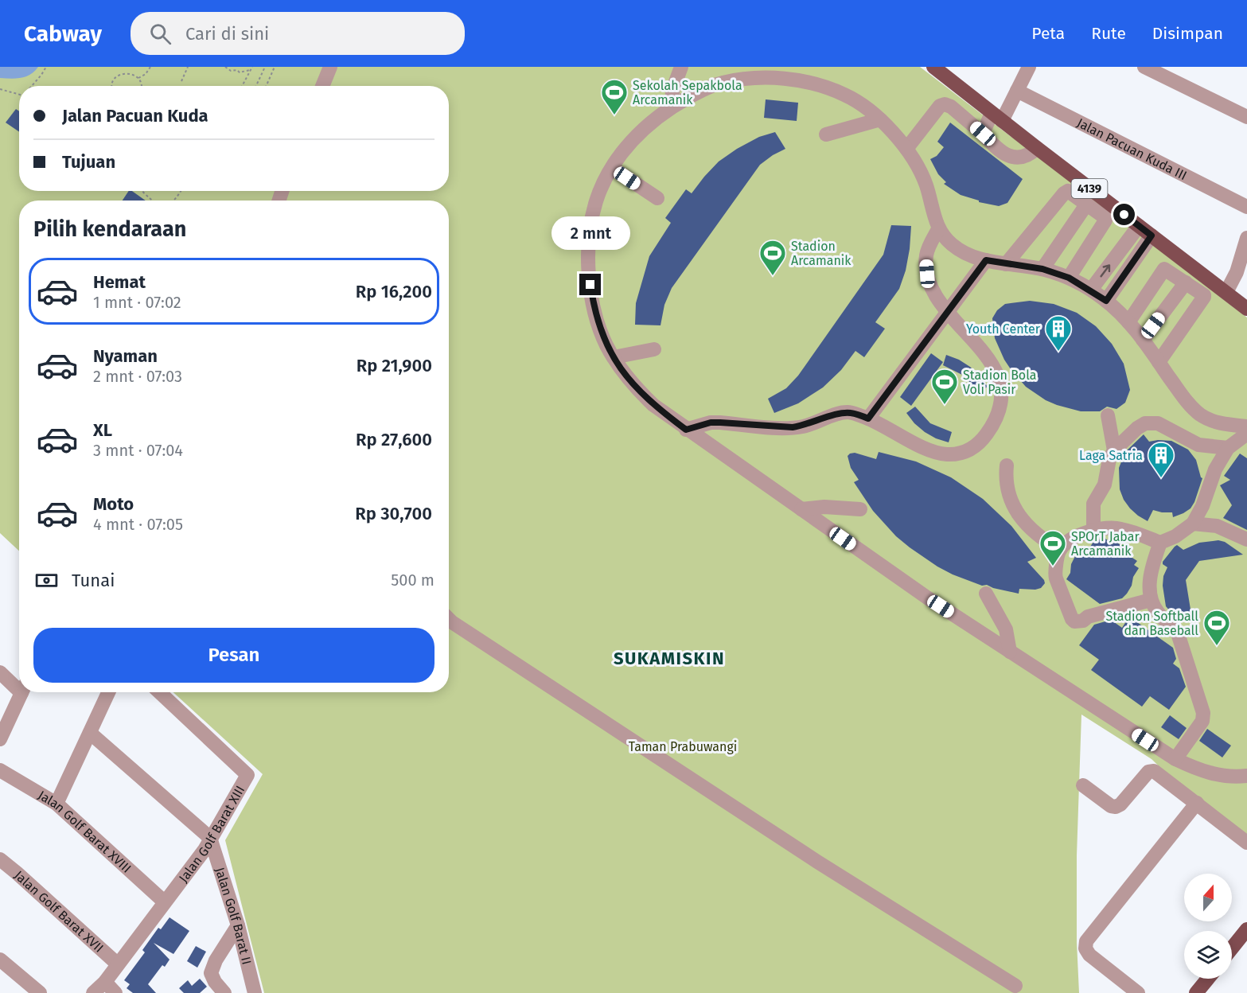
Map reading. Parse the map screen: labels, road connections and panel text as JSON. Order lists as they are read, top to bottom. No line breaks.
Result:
{"streets":{"main road":["4139"],"street":["Jalan Pacuan Kuda III","Jalan Golf Barat XVIII","Jalan Golf Barat XIII","Jalan Golf Barat XVII","Jalan Golf Barat II"]},"crossings":[["Jalan Golf Barat XVIII","Jalan Golf Barat XIII"],["Jalan Golf Barat XIII","Jalan Golf Barat XVII"],["Jalan Golf Barat XIII","Jalan Golf Barat II"]],"districts":["SUKAMISKIN"],"parks":["Taman Prabuwangi"],"places":{"sports":["Sekolah Sepakbola Arcamanik","Stadion Arcamanik","Stadion Bola Voli Pasir","SPOrT Jabar Arcamanik","Stadion Softball dan Baseball"],"building":["Youth Center","Laga Satria"]},"north":"top","page":{"header":"Cabway","search":"Cari di sini","nav":["Peta","Rute","Disimpan"],"banner":["Jalan Pacuan Kuda","Tujuan"],"heading":"Pilih kendaraan","bubble":"2 mnt","list":[{"name":"Hemat","note":"1 mnt · 07:02","value":"Rp 16,200"},{"name":"Nyaman","note":"2 mnt · 07:03","value":"Rp 21,900"},{"name":"XL","note":"3 mnt · 07:04","value":"Rp 27,600"},{"name":"Moto","note":"4 mnt · 07:05","value":"Rp 30,700"}],"pay":["Tunai","500 m"],"buttons":"Pesan"}}
